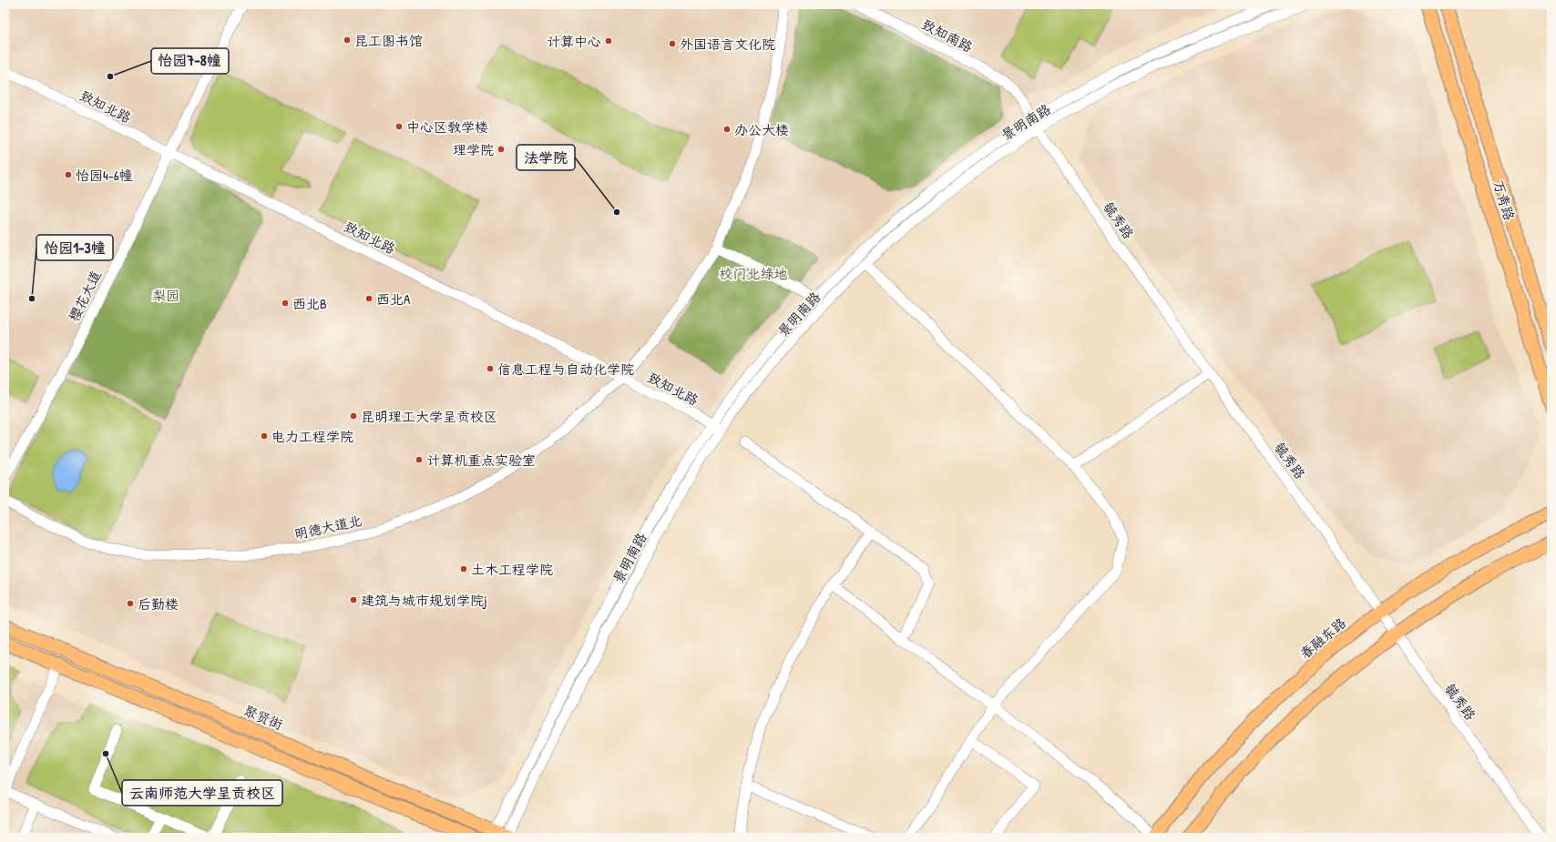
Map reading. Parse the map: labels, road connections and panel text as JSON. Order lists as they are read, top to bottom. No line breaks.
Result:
{"streets":{"main road":["万青路","春融东路","聚贤街"],"street":["致知南路","致知北路","景明南路","毓秀路","樱花大道","明德大道北"]},"crossings":[["致知南路","毓秀路"],["致知北路","景明南路"],["致知北路","樱花大道"],["致知北路","明德大道北"],["景明南路","毓秀路"],["景明南路","聚贤街"],["毓秀路","春融东路"]],"parks":["校门北绿地","梨园"],"places":["昆工图书馆","计算中心","外国语言文化院","怡园7-8幢","中心区教学楼","办公大楼","理学院","怡园4-6幢","法学院","怡园1-3幢","西北A","西北B","信息工程与自动化学院","昆明理工大学呈贡校区","电力工程学院","计算机重点实验室","土木工程学院","建筑与城市规划学院j","后勤楼","云南师范大学呈贡校区"]}
